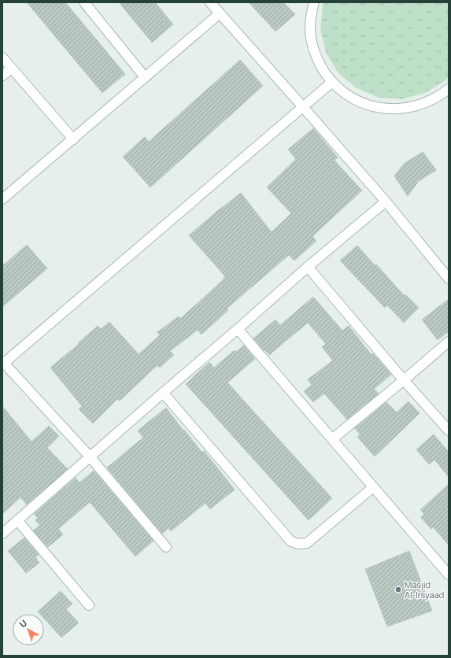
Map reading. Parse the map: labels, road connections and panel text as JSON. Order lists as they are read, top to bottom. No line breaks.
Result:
{"places":["Masjid Al-Irsyaad"],"north":"top left"}
